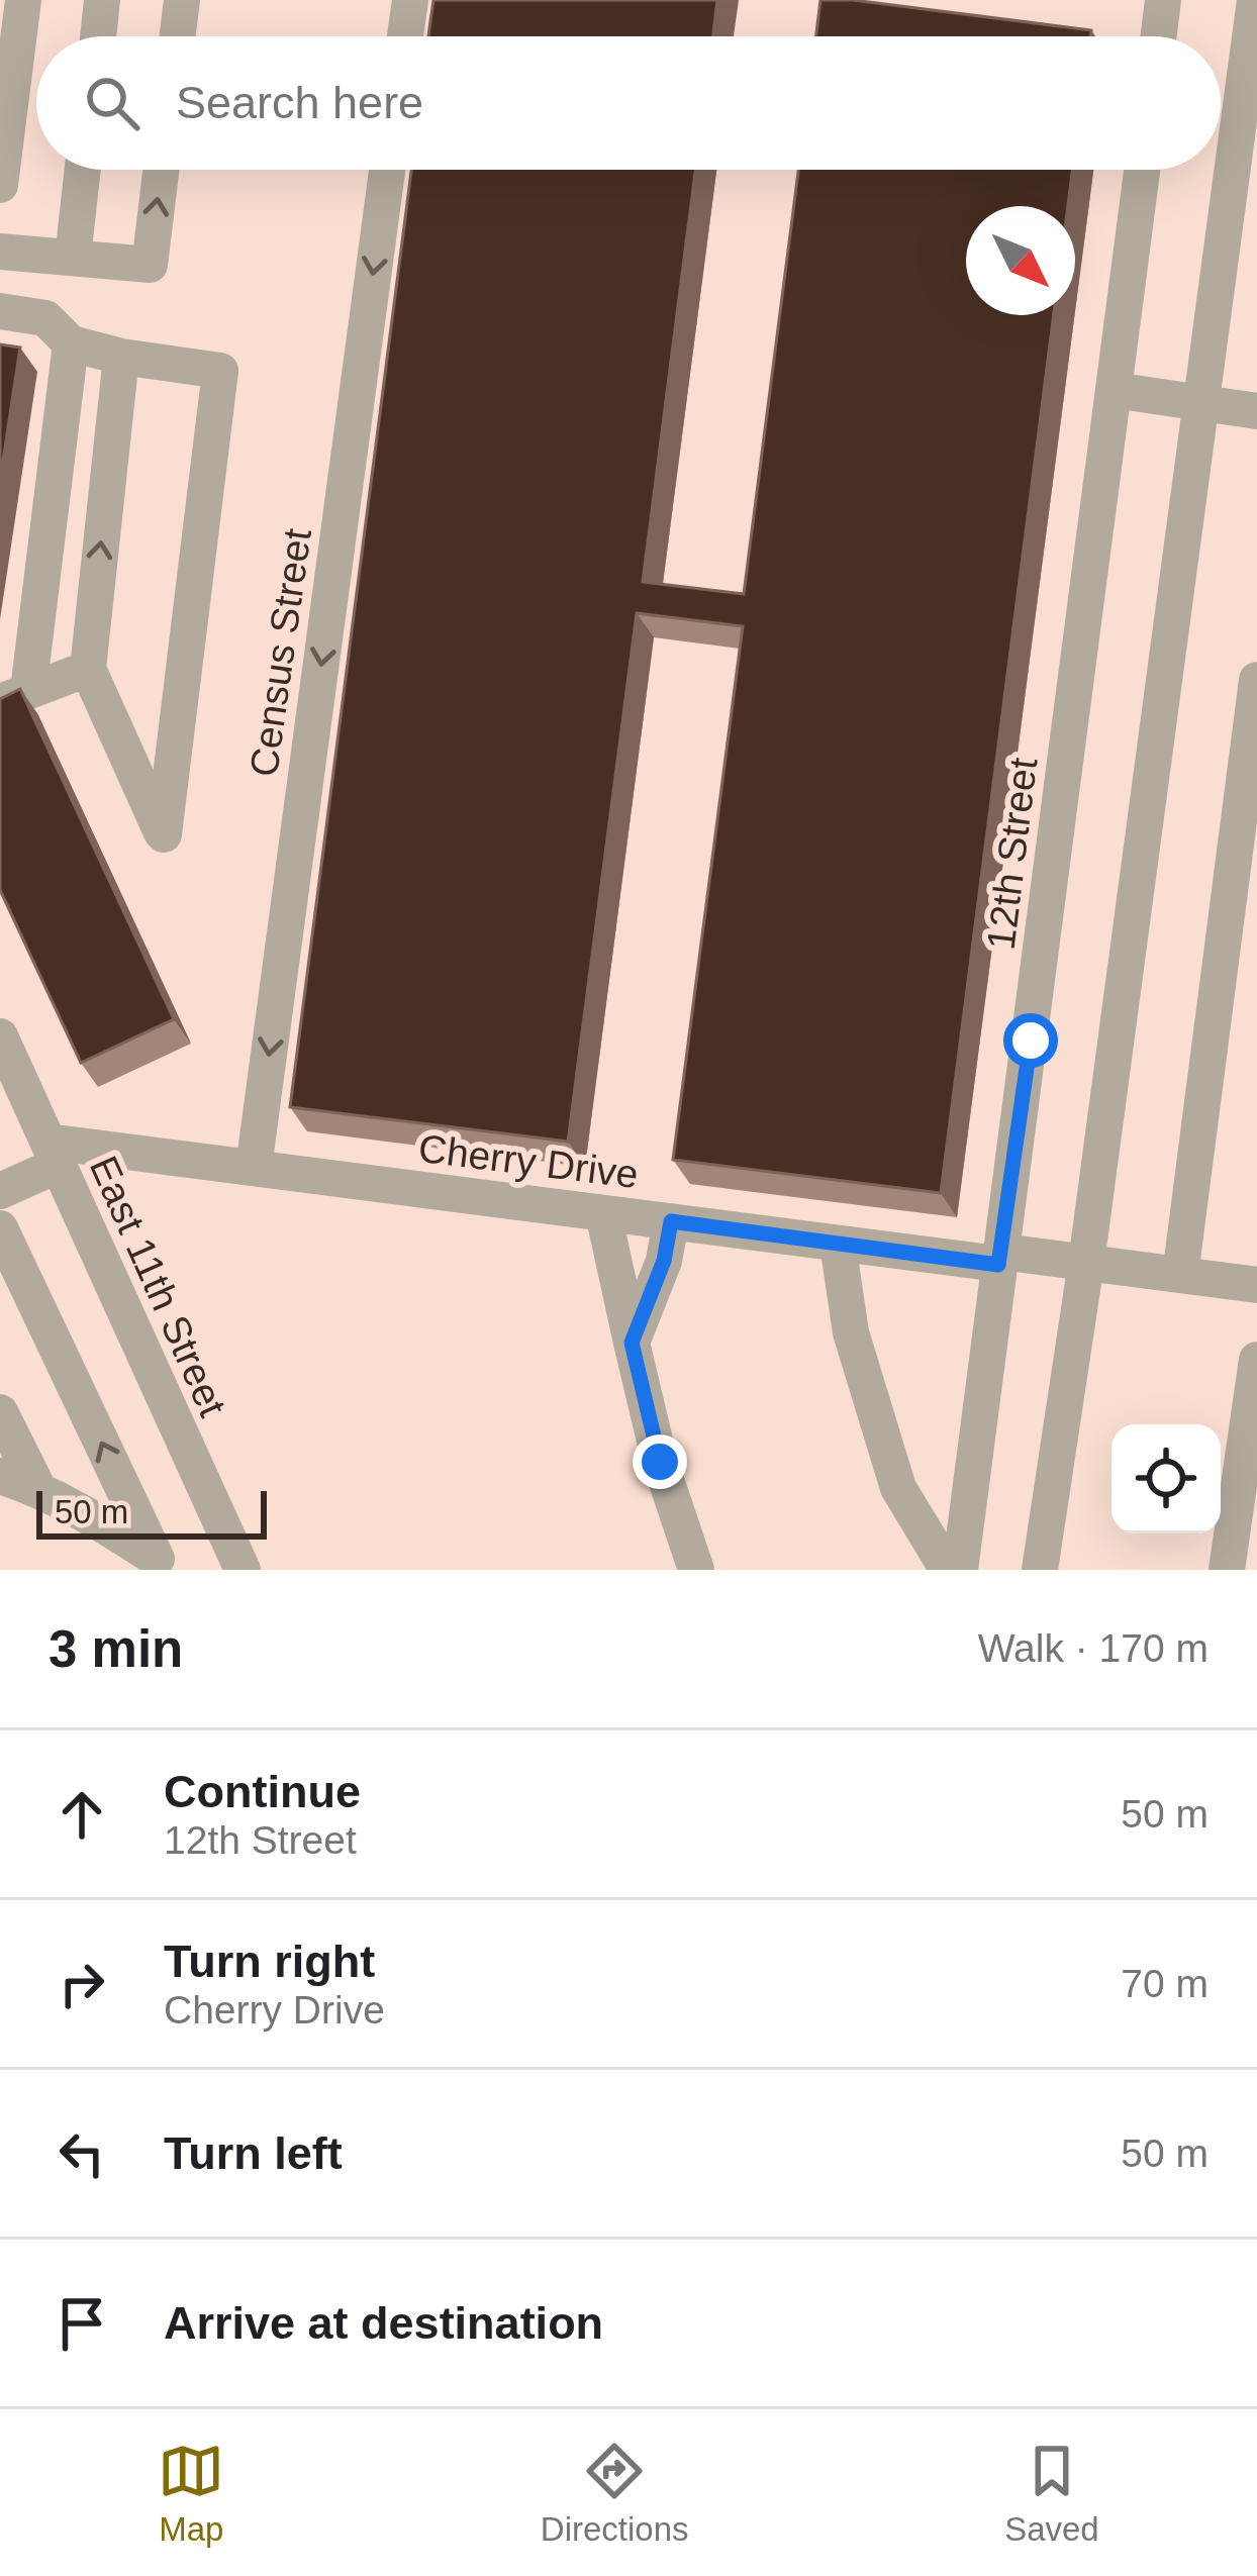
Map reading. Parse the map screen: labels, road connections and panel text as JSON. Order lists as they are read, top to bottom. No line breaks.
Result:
{"streets":{"street":["Census Street","12th Street","Cherry Drive","East 11th Street"]},"crossings":[["Census Street","Cherry Drive"],["12th Street","Cherry Drive"],["Cherry Drive","East 11th Street"]],"scale_bar":"50 m","north":"bottom right","page":{"search":"Search here","scale":"50 m","heading":["3 min","Walk · 170 m"],"list":[["Continue","12th Street","50 m"],["Turn right","Cherry Drive","70 m"],["Turn left","50 m"],"Arrive at destination"],"nav":["Map","Directions","Saved"]}}
